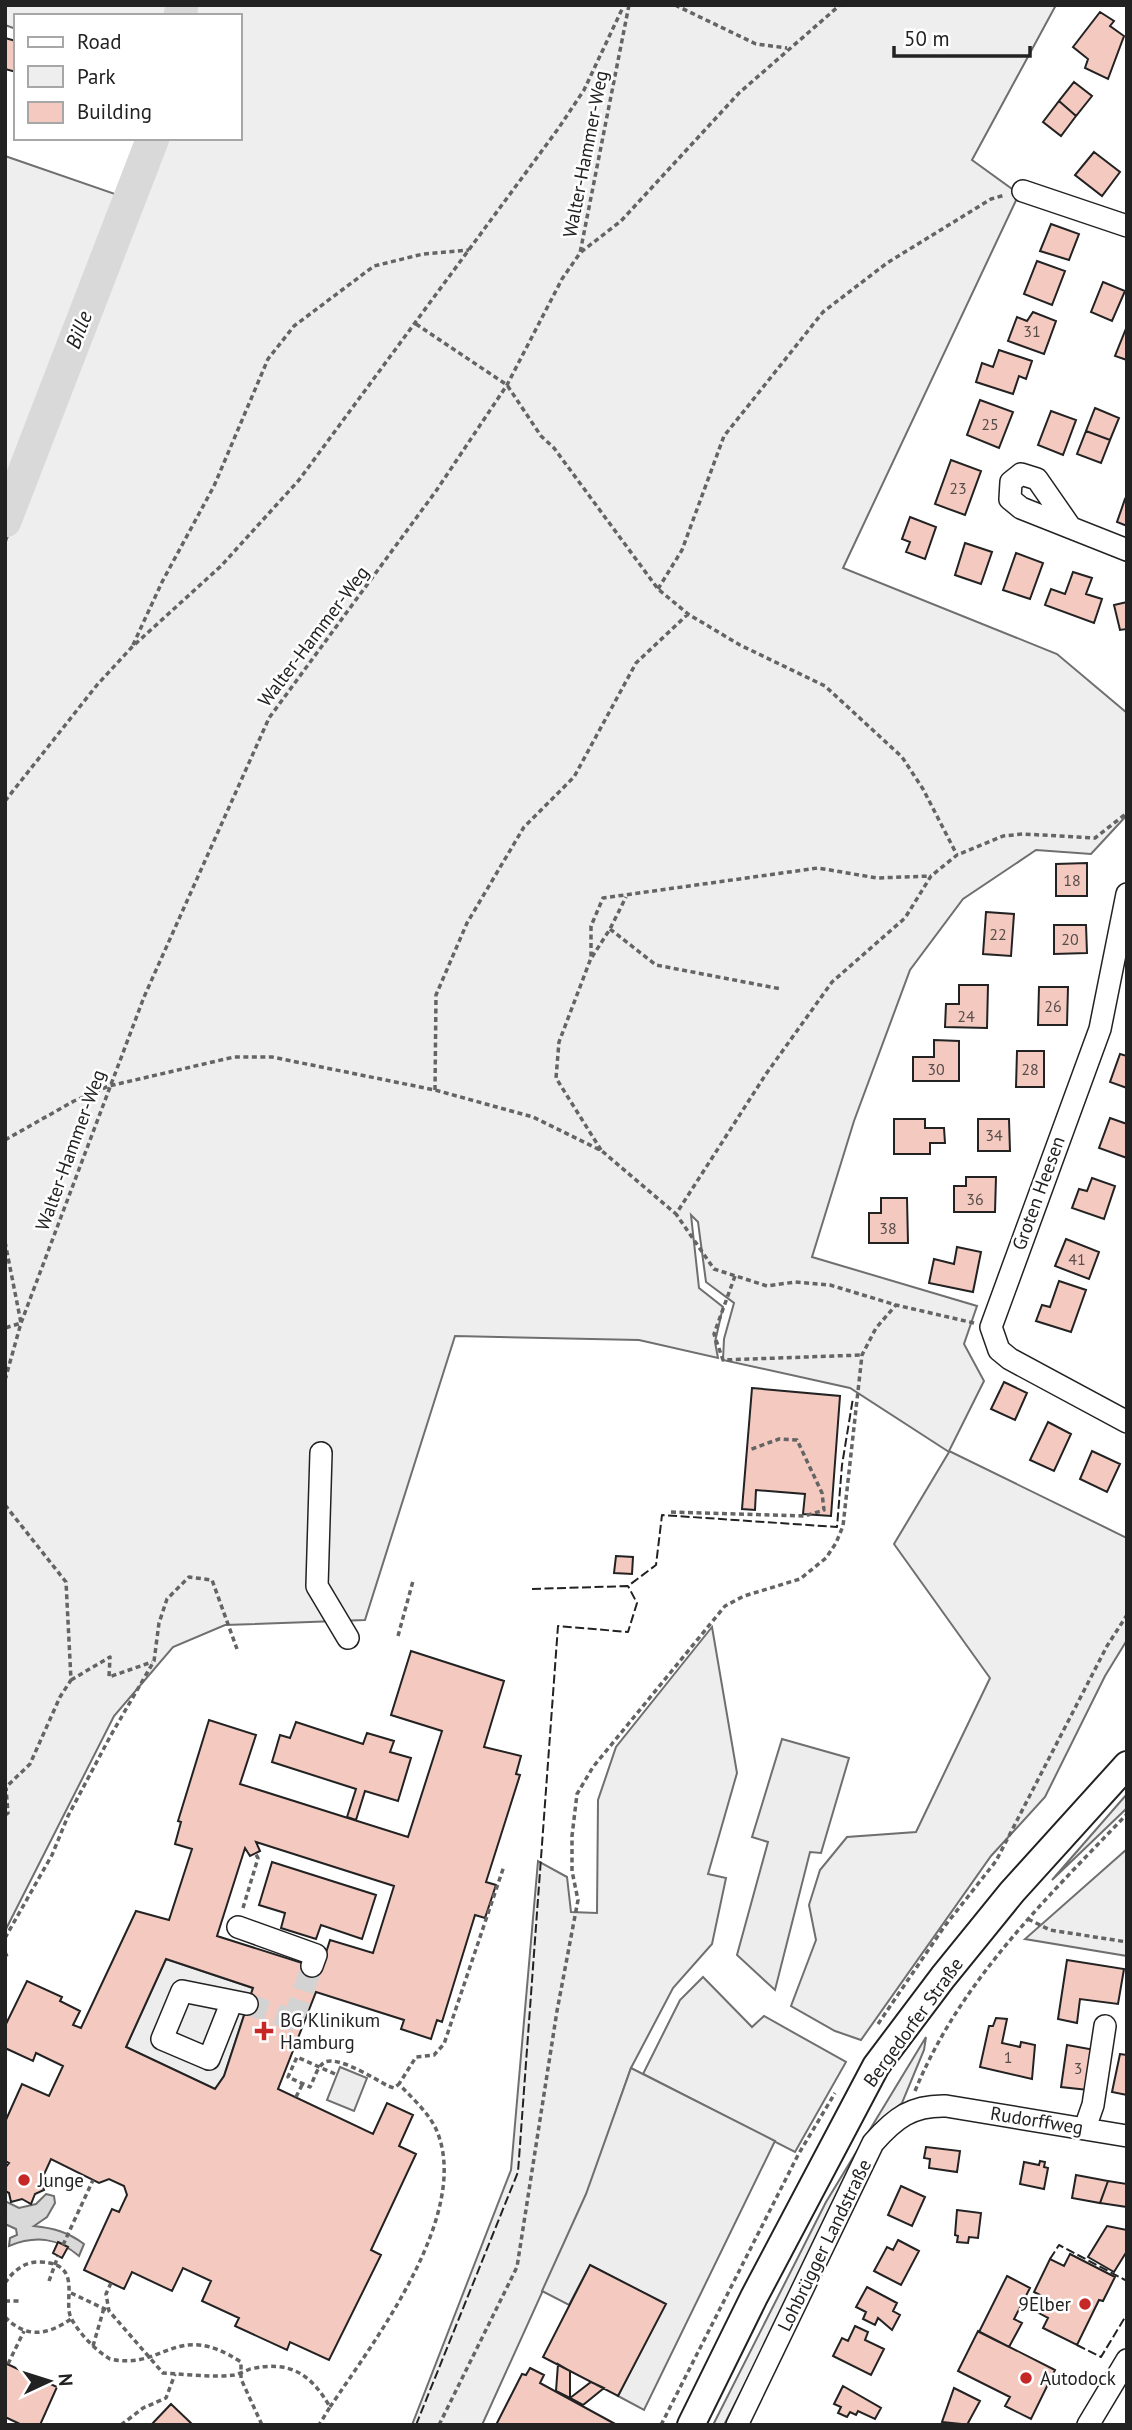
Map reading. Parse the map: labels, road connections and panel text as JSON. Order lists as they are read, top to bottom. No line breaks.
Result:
{"streets":{"main road":["Bergedorfer Straße"],"street":["Groten Heesen","Rudorffweg","Lohbrügger Landstraße"],"path":["Walter-Hammer-Weg"]},"crossings":[["Rudorffweg","Lohbrügger Landstraße"]],"water":["Bille"],"places":{"health":["BG Klinikum Hamburg"],"other":["Junge","9Elber","Autodock"]},"house_numbers":["31","25","23","18","22","20","26","24","30","28","34","36","38","41","1","3"],"legend":["Road","Park","Building"],"scale_bar":"50 m","north":"right"}
